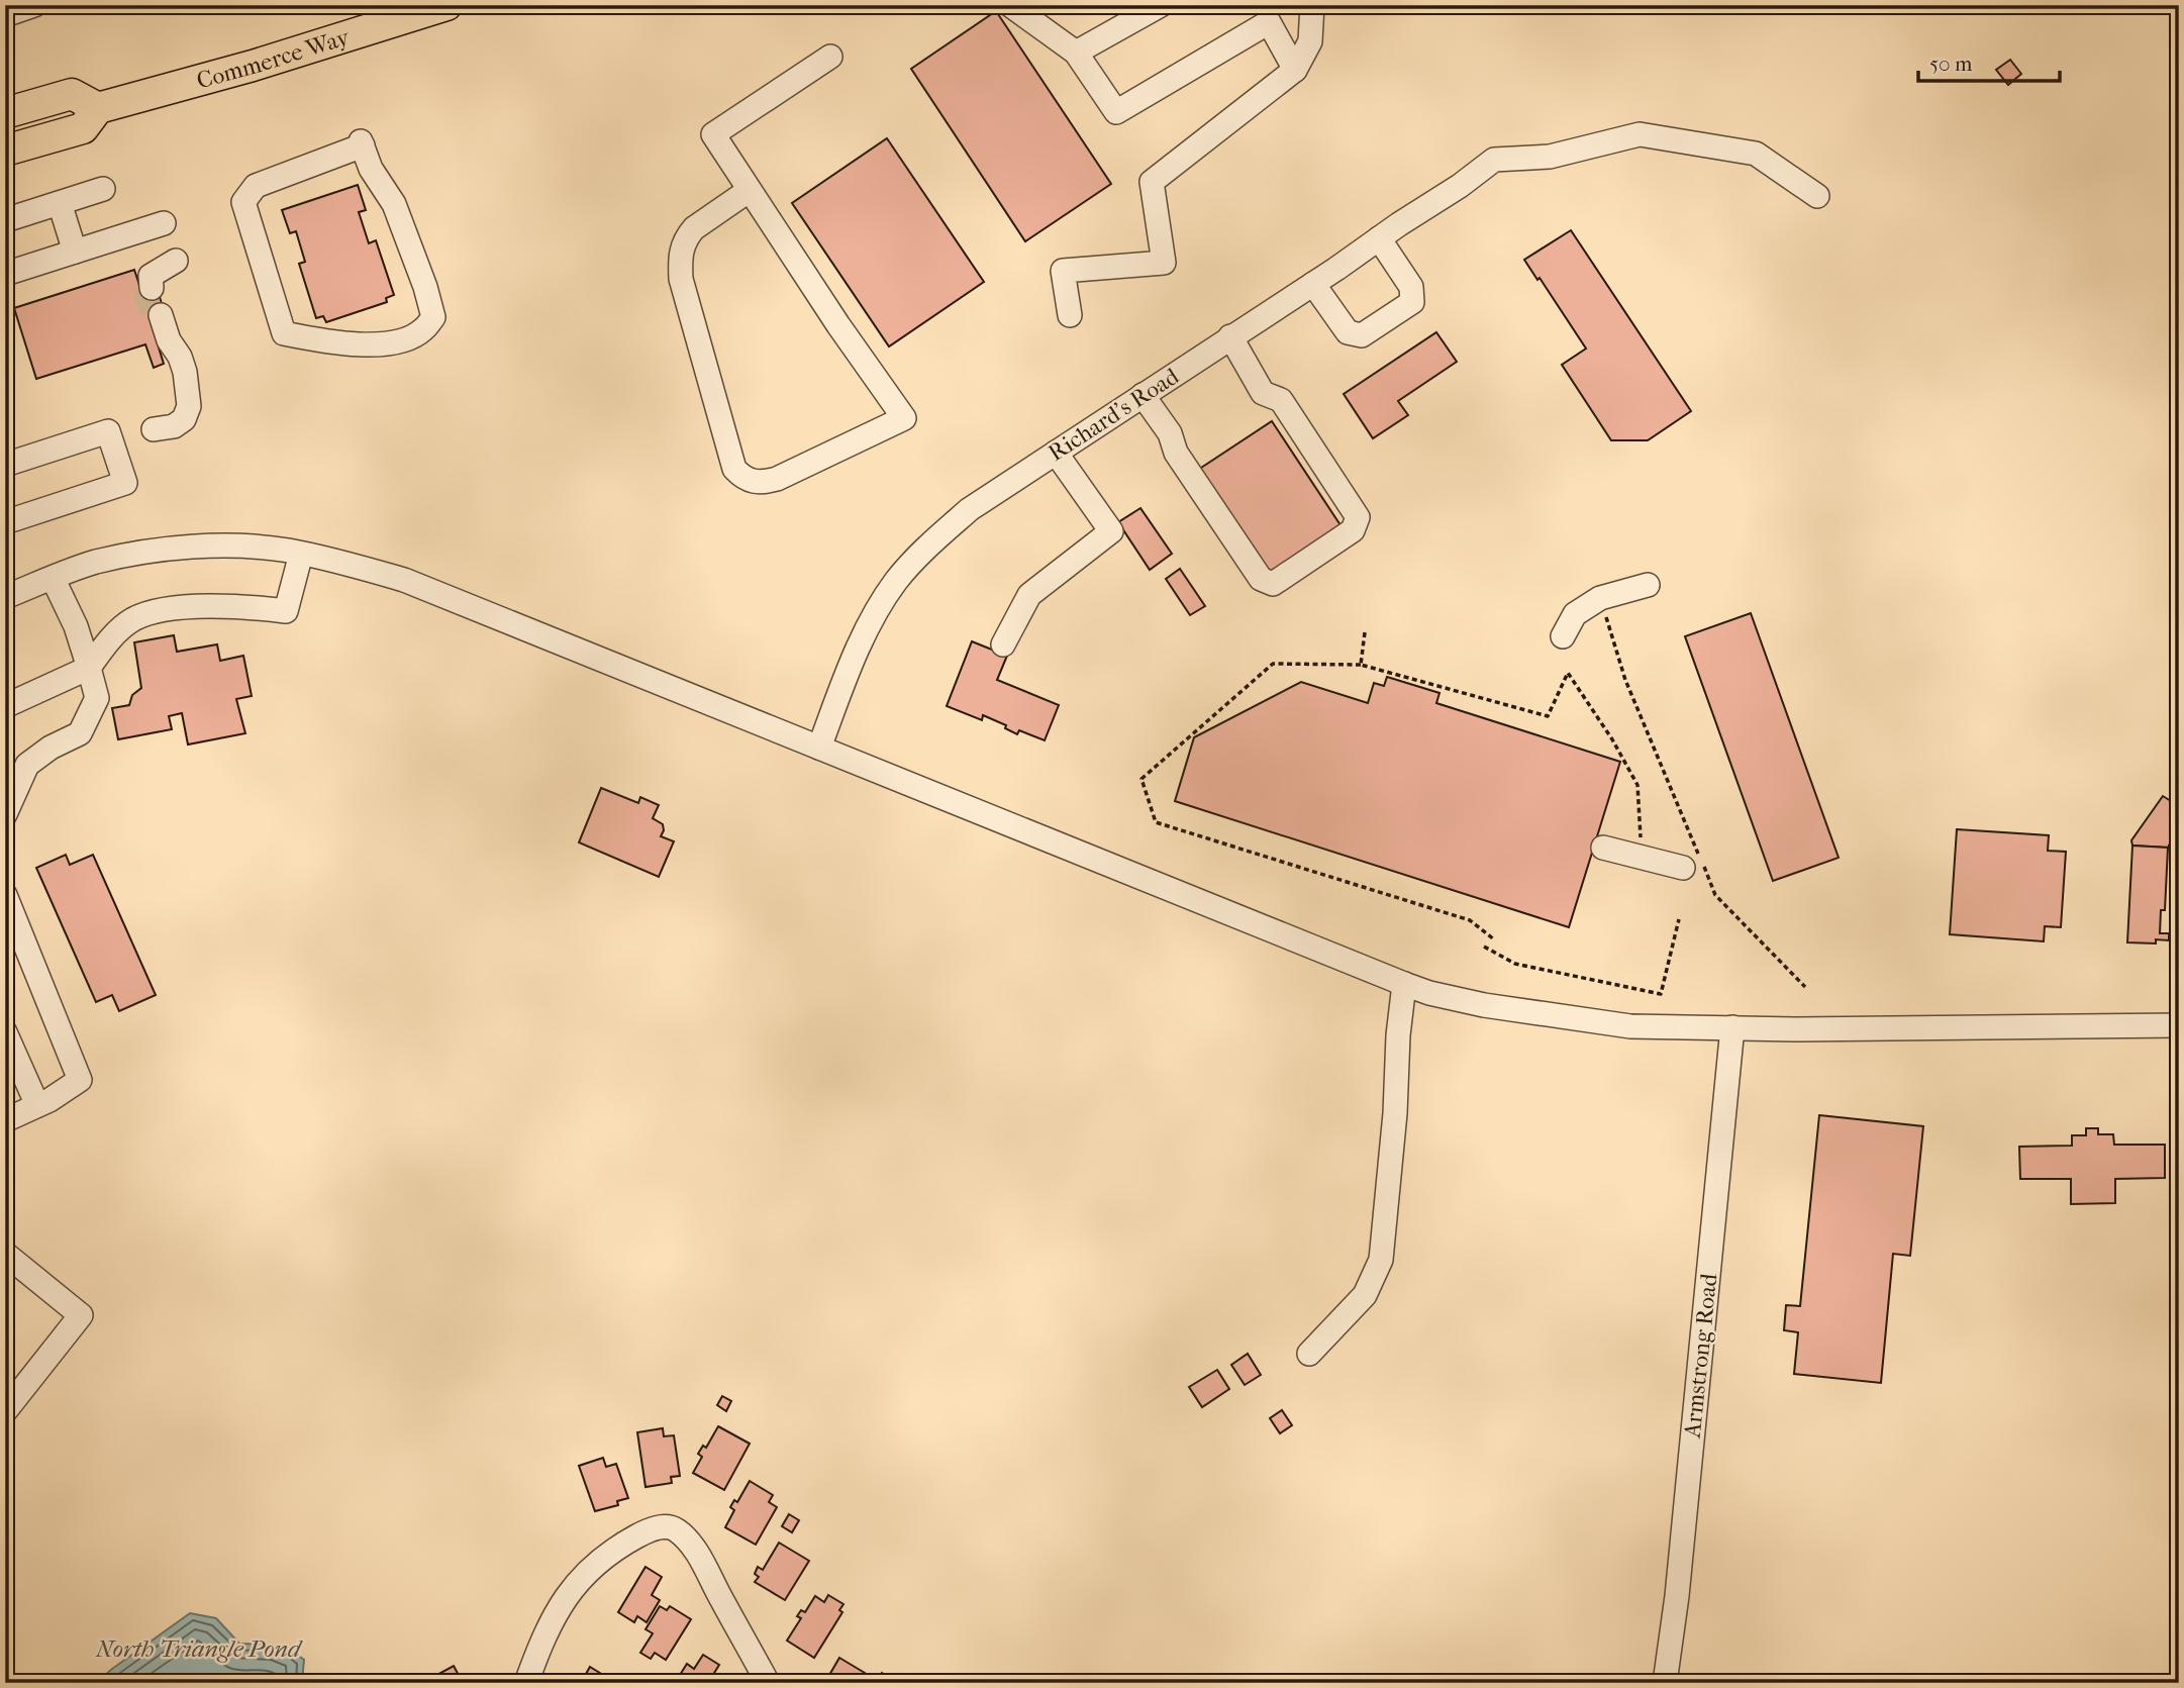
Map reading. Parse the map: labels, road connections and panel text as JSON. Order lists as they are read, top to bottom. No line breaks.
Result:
{"streets":{"main road":["Commerce Way"],"street":["Richard's Road","Armstrong Road"]},"water":["North Triangle Pond"],"scale_bar":"50 m"}
